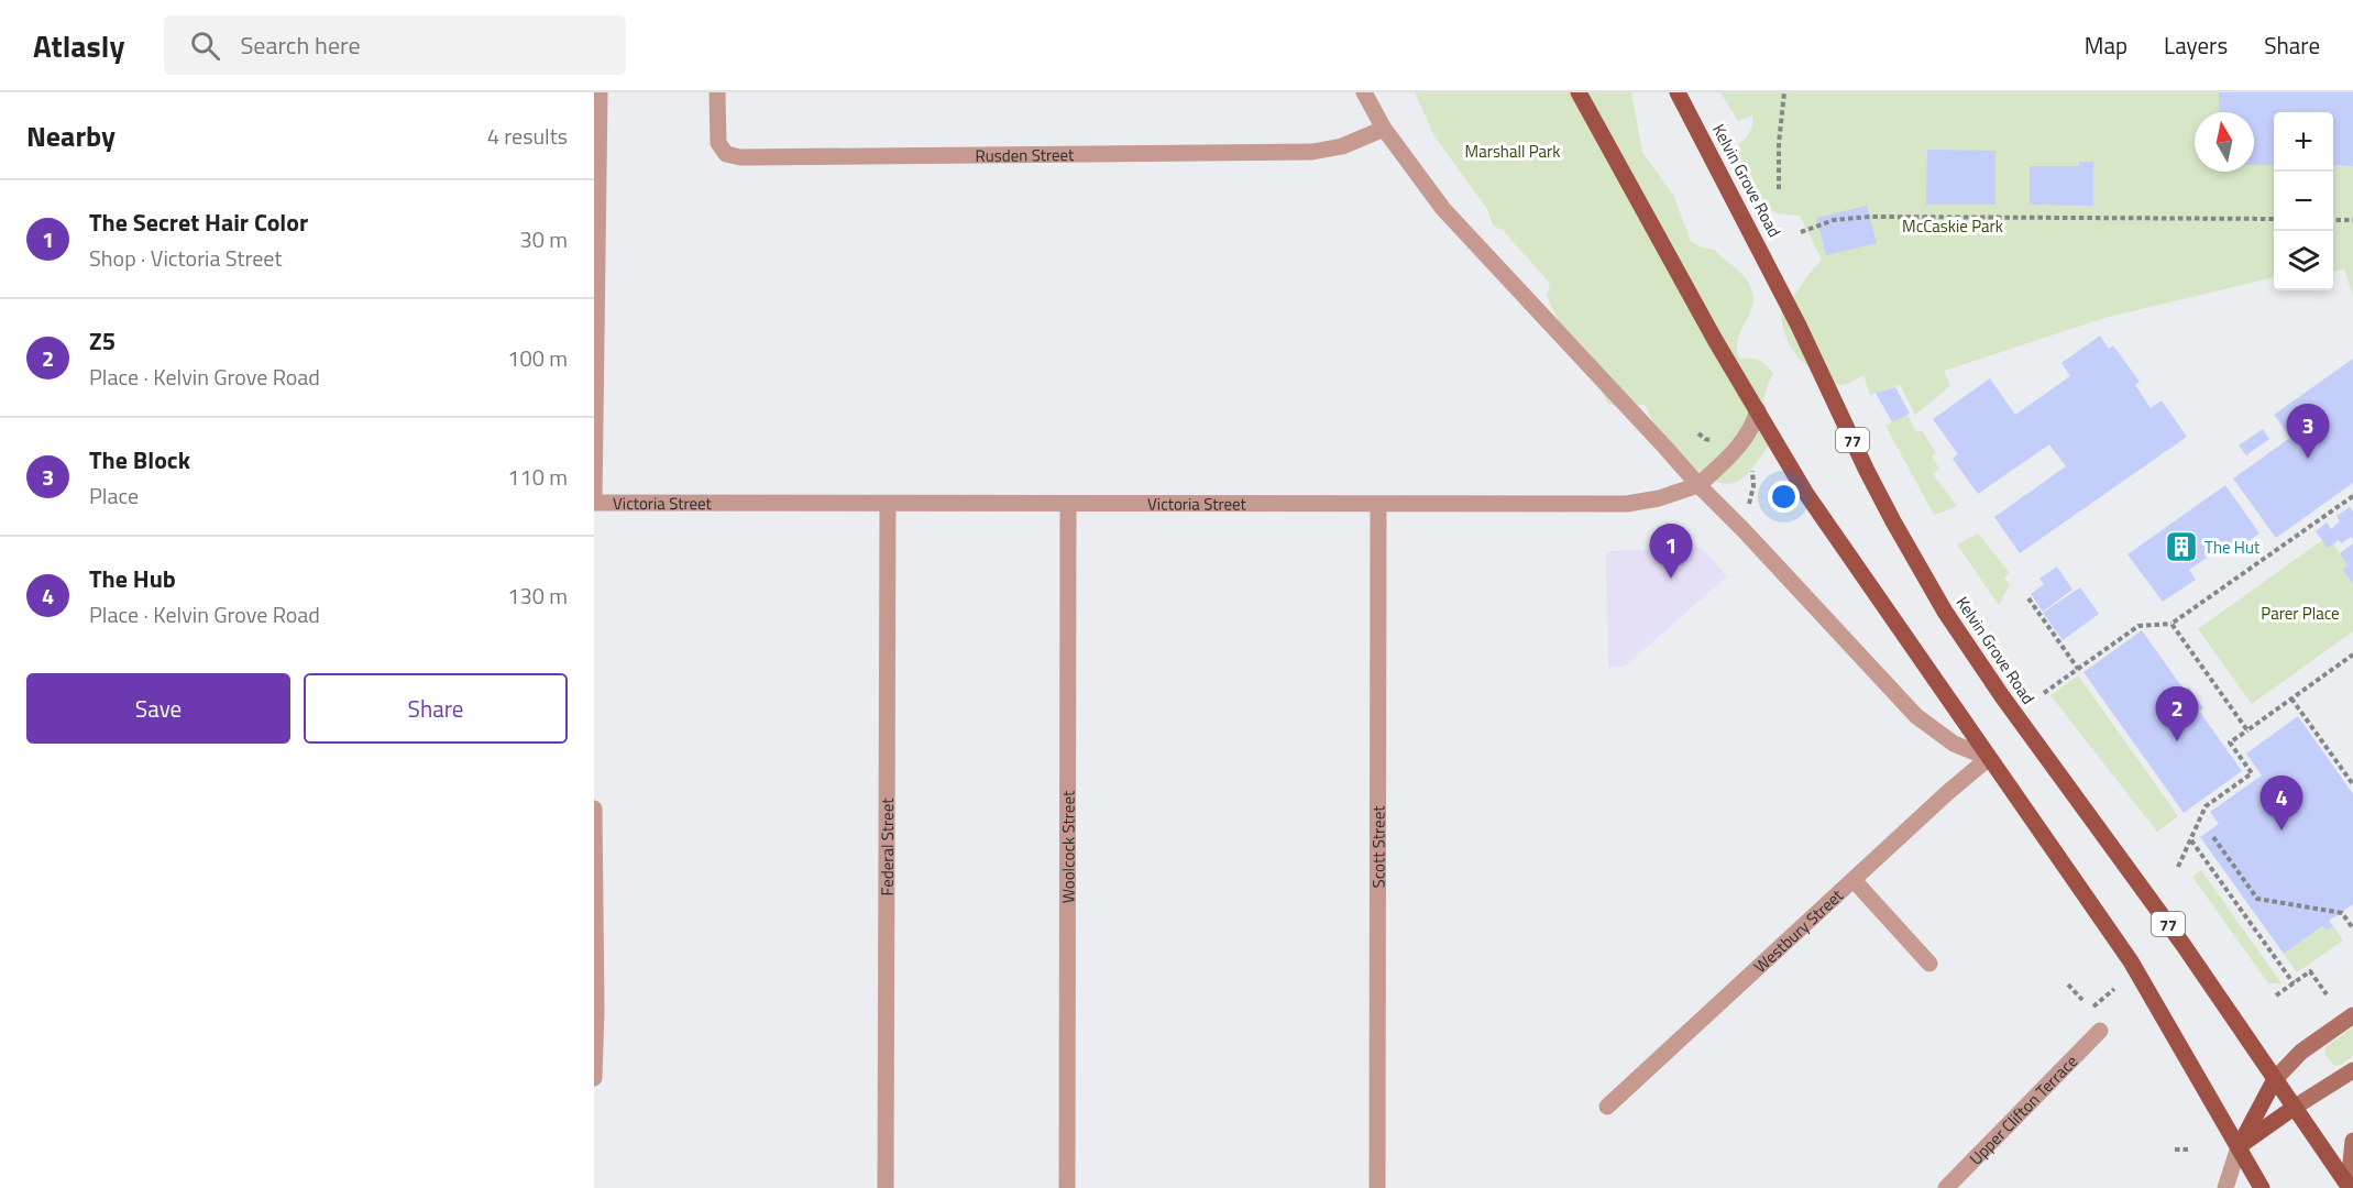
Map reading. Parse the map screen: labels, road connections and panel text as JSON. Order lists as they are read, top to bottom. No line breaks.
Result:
{"streets":{"main road":["Kelvin Grove Road","77"],"street":["Rusden Street","Victoria Street","Federal Street","Woolcock Street","Scott Street","Westbury Street","Upper Clifton Terrace"]},"crossings":[["Victoria Street","Federal Street"],["Victoria Street","Woolcock Street"],["Victoria Street","Scott Street"]],"parks":["Marshall Park","McCaskie Park","Parer Place"],"places":{"building":["The Hut"]},"north":"top","page":{"header":"Atlasly","search":"Search here","nav":["Map","Layers","Share"],"heading":["Nearby","4 results"],"map_buttons":["+","−"],"list":[{"mark":"1","name":"The Secret Hair Color","note":"Shop · Victoria Street","value":"30 m"},{"mark":"2","name":"Z5","note":"Place · Kelvin Grove Road","value":"100 m"},{"mark":"3","name":"The Block","note":"Place","value":"110 m"},{"mark":"4","name":"The Hub","note":"Place · Kelvin Grove Road","value":"130 m"}],"pins":["3","1","2","4"],"buttons":["Save","Share"]}}
